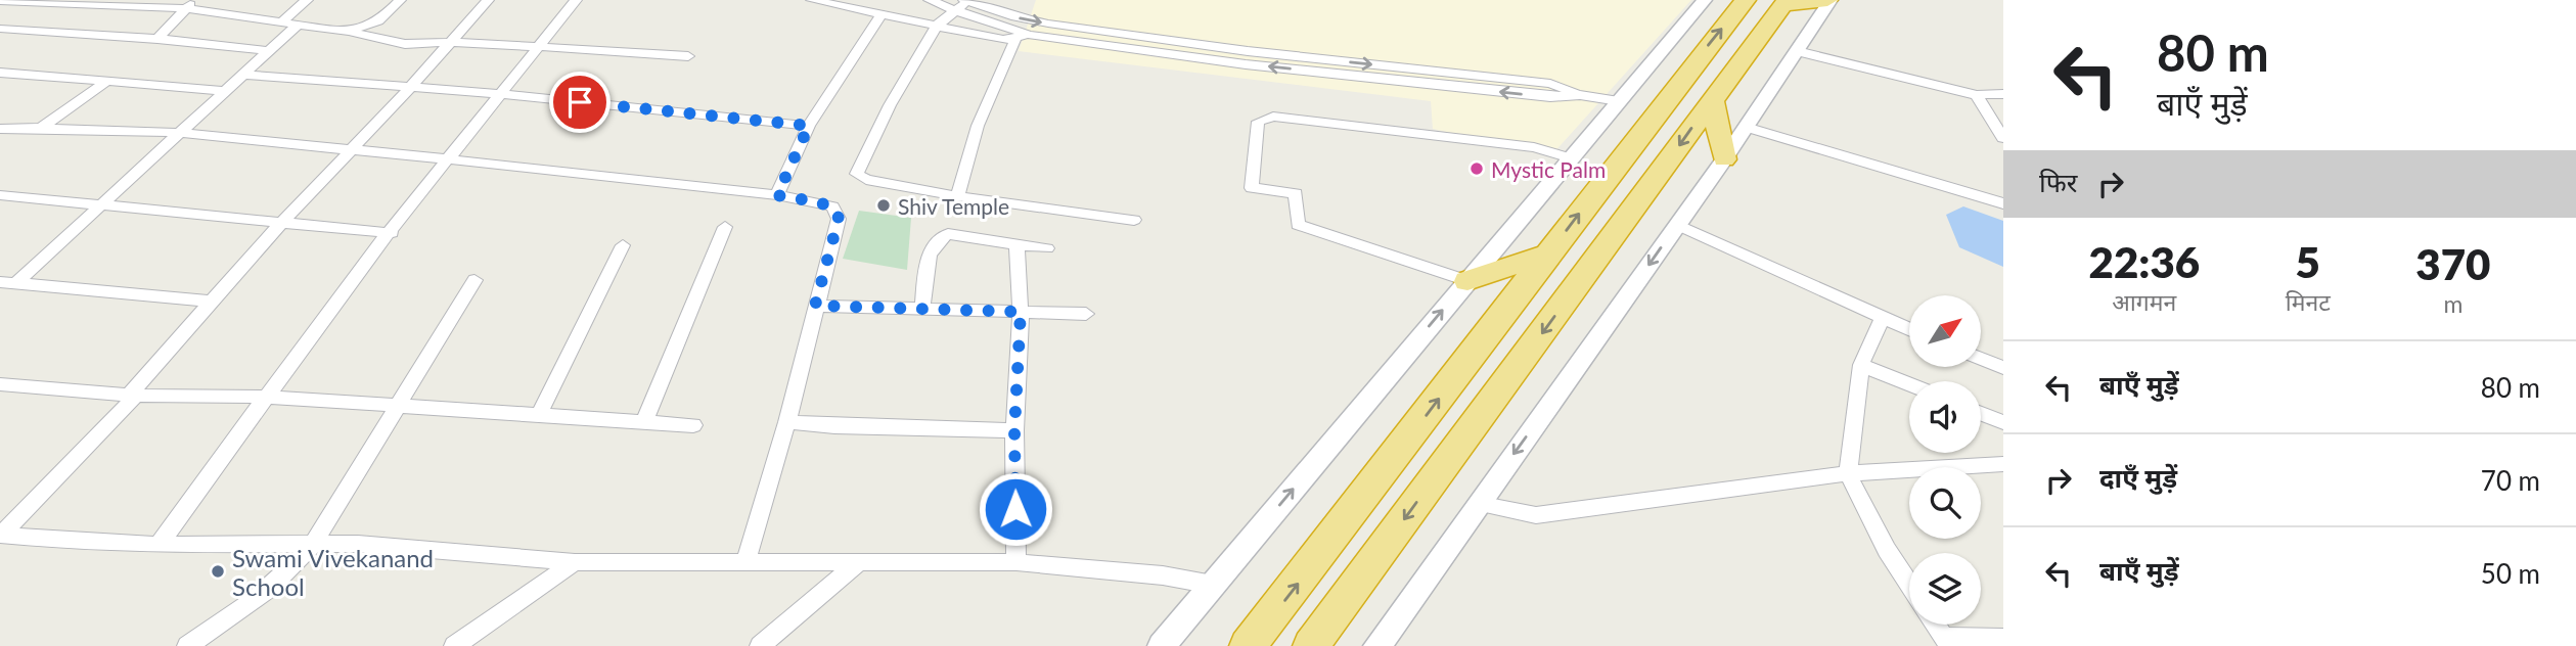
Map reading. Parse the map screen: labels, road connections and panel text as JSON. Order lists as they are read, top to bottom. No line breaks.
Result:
{"places":["Mystic Palm","Shiv Temple","Swami Vivekanand School"],"north":"top right","page":{"turn":["80 m","बाएँ मुड़ें"],"then":"फिर","eta":["22:36","आगमन","5","मिनट","370","m"],"list":[{"name":"बाएँ मुड़ें","value":"80 m"},{"name":"दाएँ मुड़ें","value":"70 m"},{"name":"बाएँ मुड़ें","value":"50 m"}]}}
